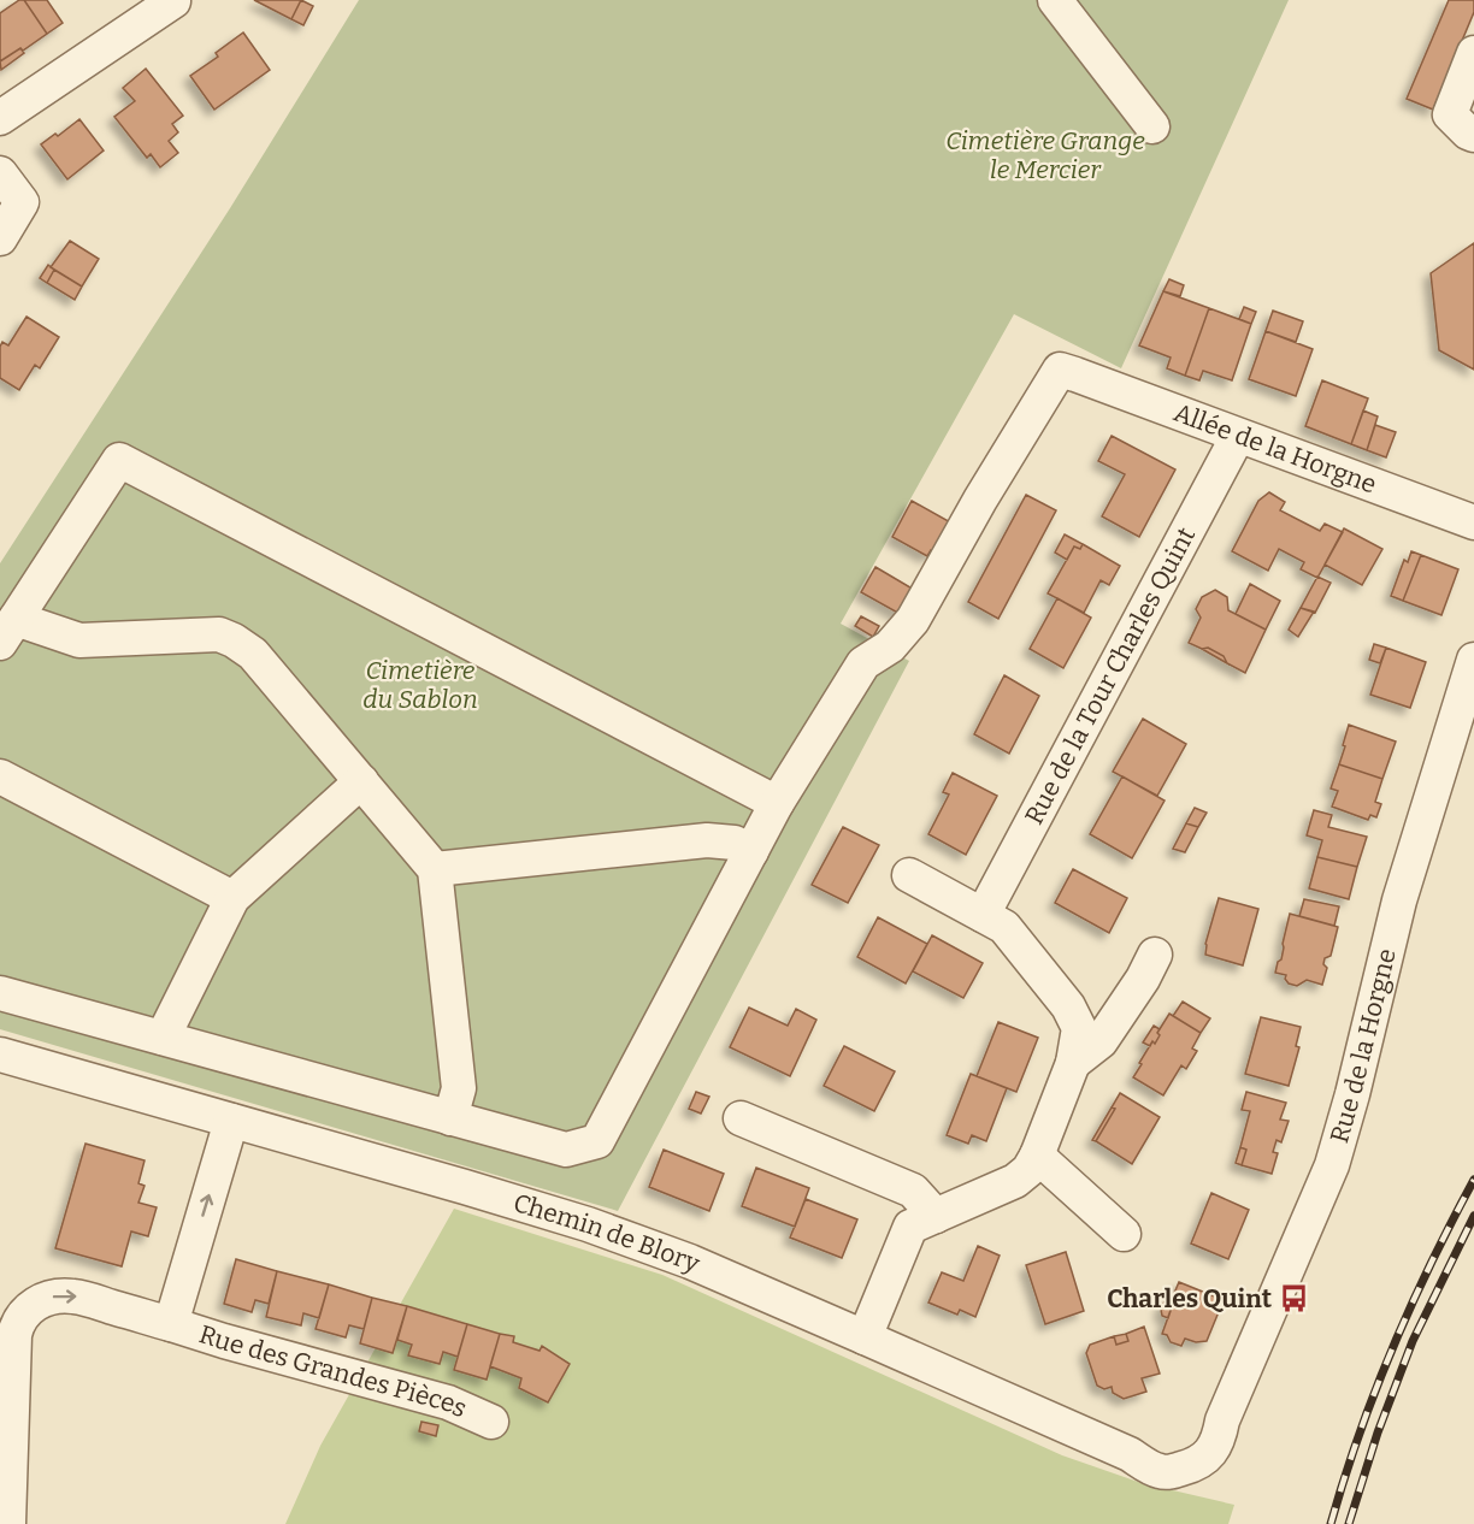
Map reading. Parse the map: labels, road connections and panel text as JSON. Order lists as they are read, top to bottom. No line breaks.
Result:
{"streets":{"street":["Allée de la Horgne","Rue de la Tour Charles Quint","Rue de la Horgne","Chemin de Blory","Rue des Grandes Pièces"]},"crossings":[["Allée de la Horgne","Rue de la Tour Charles Quint"],["Rue de la Horgne","Chemin de Blory"],["Chemin de Blory","Rue des Grandes Pièces"]],"parks":["Cimetière Grange le Mercier","Cimetière du Sablon"],"places":{"bus stop":["Charles Quint"]}}
